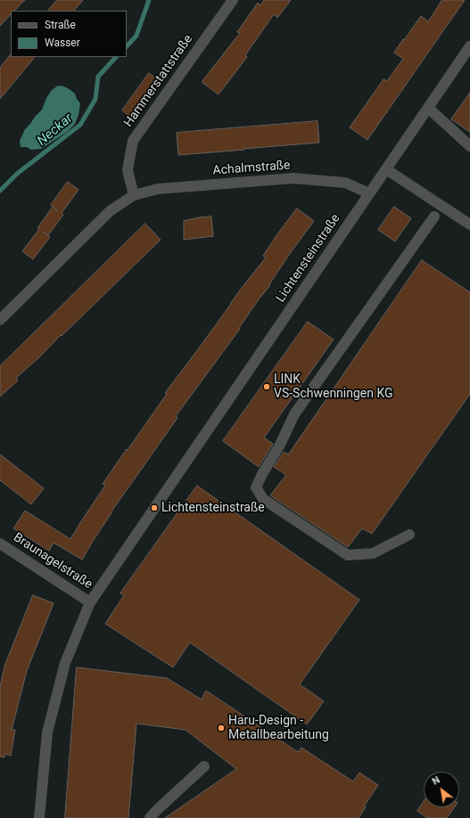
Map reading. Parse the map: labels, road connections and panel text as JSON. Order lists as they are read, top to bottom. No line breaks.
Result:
{"streets":{"street":["Hammerstattstraße","Achalmstraße","Lichtensteinstraße","Braunagelstraße"]},"crossings":[["Hammerstattstraße","Achalmstraße"],["Achalmstraße","Lichtensteinstraße"],["Lichtensteinstraße","Braunagelstraße"]],"water":["Neckar"],"places":["LINK VS-Schwenningen KG","Lichtensteinstraße","Haru-Design - Metallbearbeitung"],"legend":["Straße","Wasser"],"north":"top left"}
